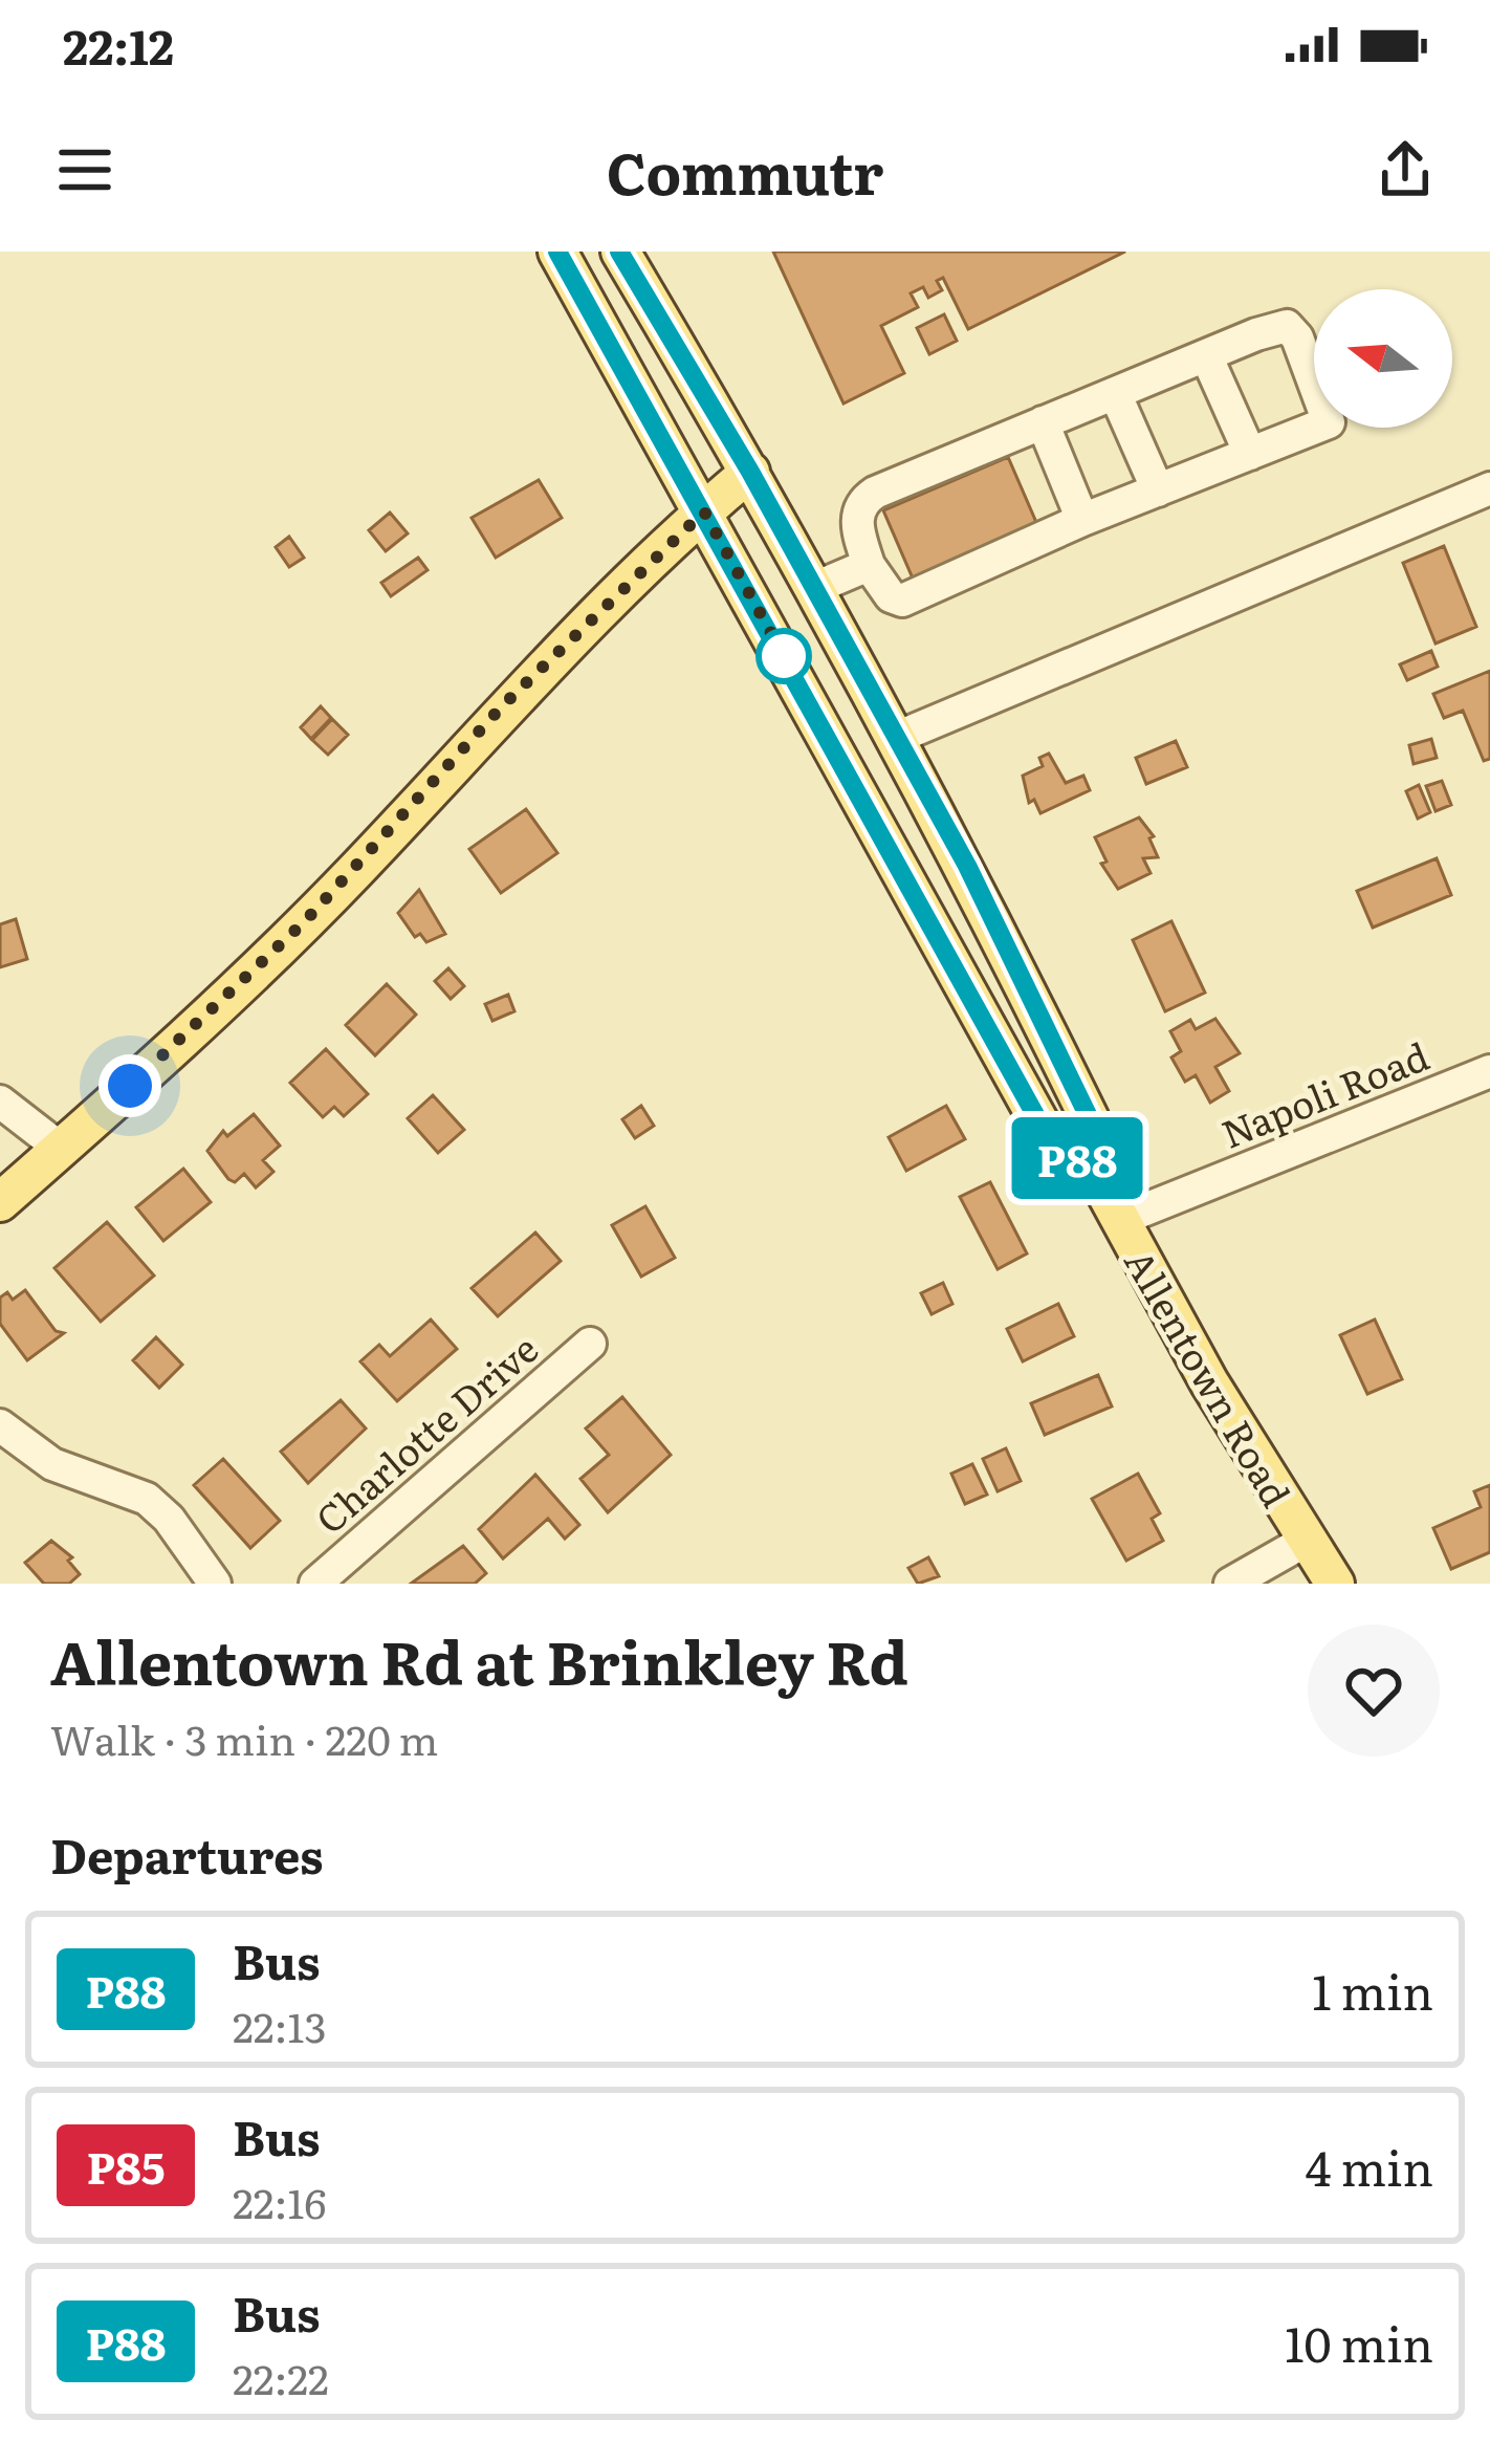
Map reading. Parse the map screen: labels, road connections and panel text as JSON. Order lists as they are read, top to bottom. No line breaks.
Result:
{"streets":{"main road":["Allentown Road"],"street":["Napoli Road","Charlotte Drive"]},"crossings":[["Napoli Road","Allentown Road"]],"lines":["bus line P88"],"north":"left","page":{"status":"22:12","header":"Commutr","on_map":"P88","heading":[["Allentown Rd at Brinkley Rd","Walk · 3 min · 220 m"],"Departures"],"list":[{"mark":"P88","name":"Bus","note":"22:13","value":"1 min"},{"mark":"P85","name":"Bus","note":"22:16","value":"4 min"},{"mark":"P88","name":"Bus","note":"22:22","value":"10 min"}]}}
